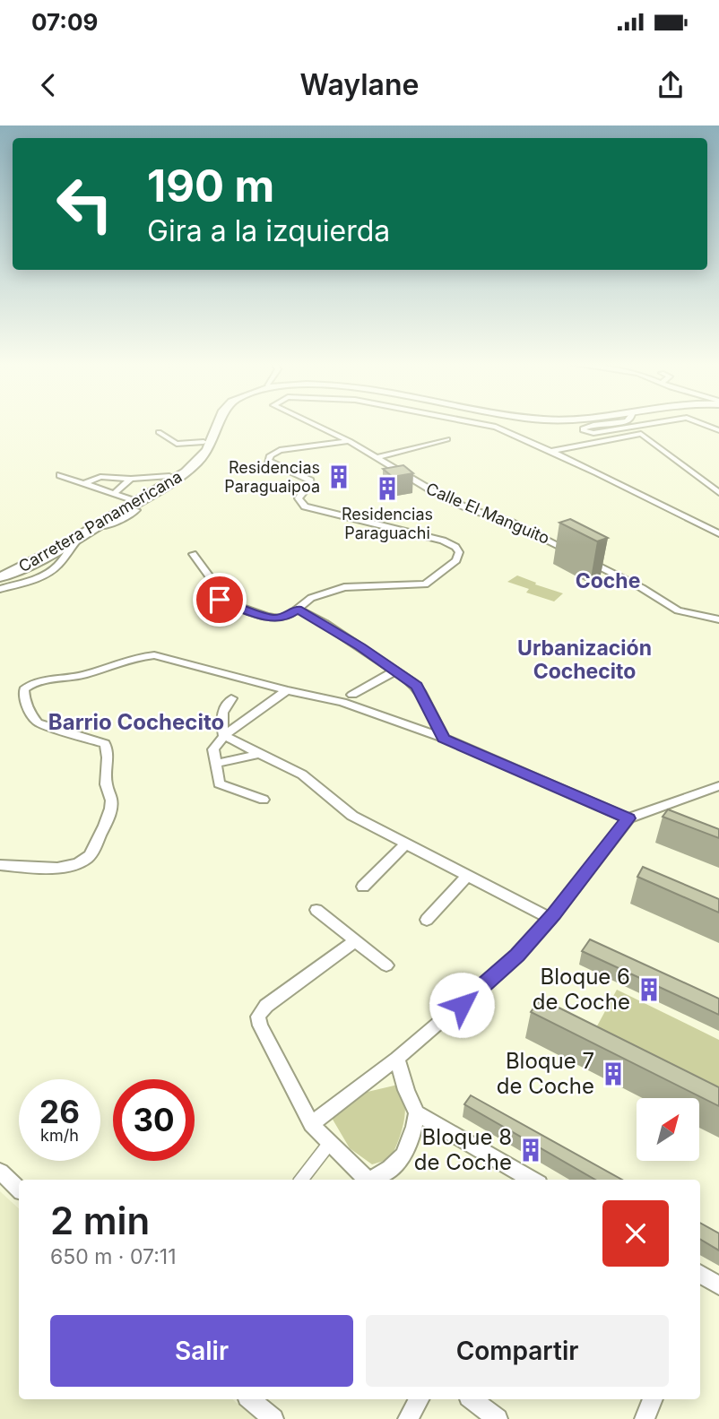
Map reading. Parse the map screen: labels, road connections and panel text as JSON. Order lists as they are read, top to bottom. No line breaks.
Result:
{"streets":{"main road":["Carretera Panamericana"],"street":["Calle El Manguito"]},"districts":["Coche","Urbanización Cochecito","Barrio Cochecito"],"places":{"building":["Residencias Paraguaipoa","Residencias Paraguachi","Bloque 6 de Coche","Bloque 7 de Coche","Bloque 8 de Coche"]},"north":"top right","page":{"status":"07:09","header":"Waylane","turn":["190 m","Gira a la izquierda"],"speed":"26 km/h","limit":"30","heading":["2 min","650 m · 07:11"],"buttons":["Salir","Compartir"]}}
